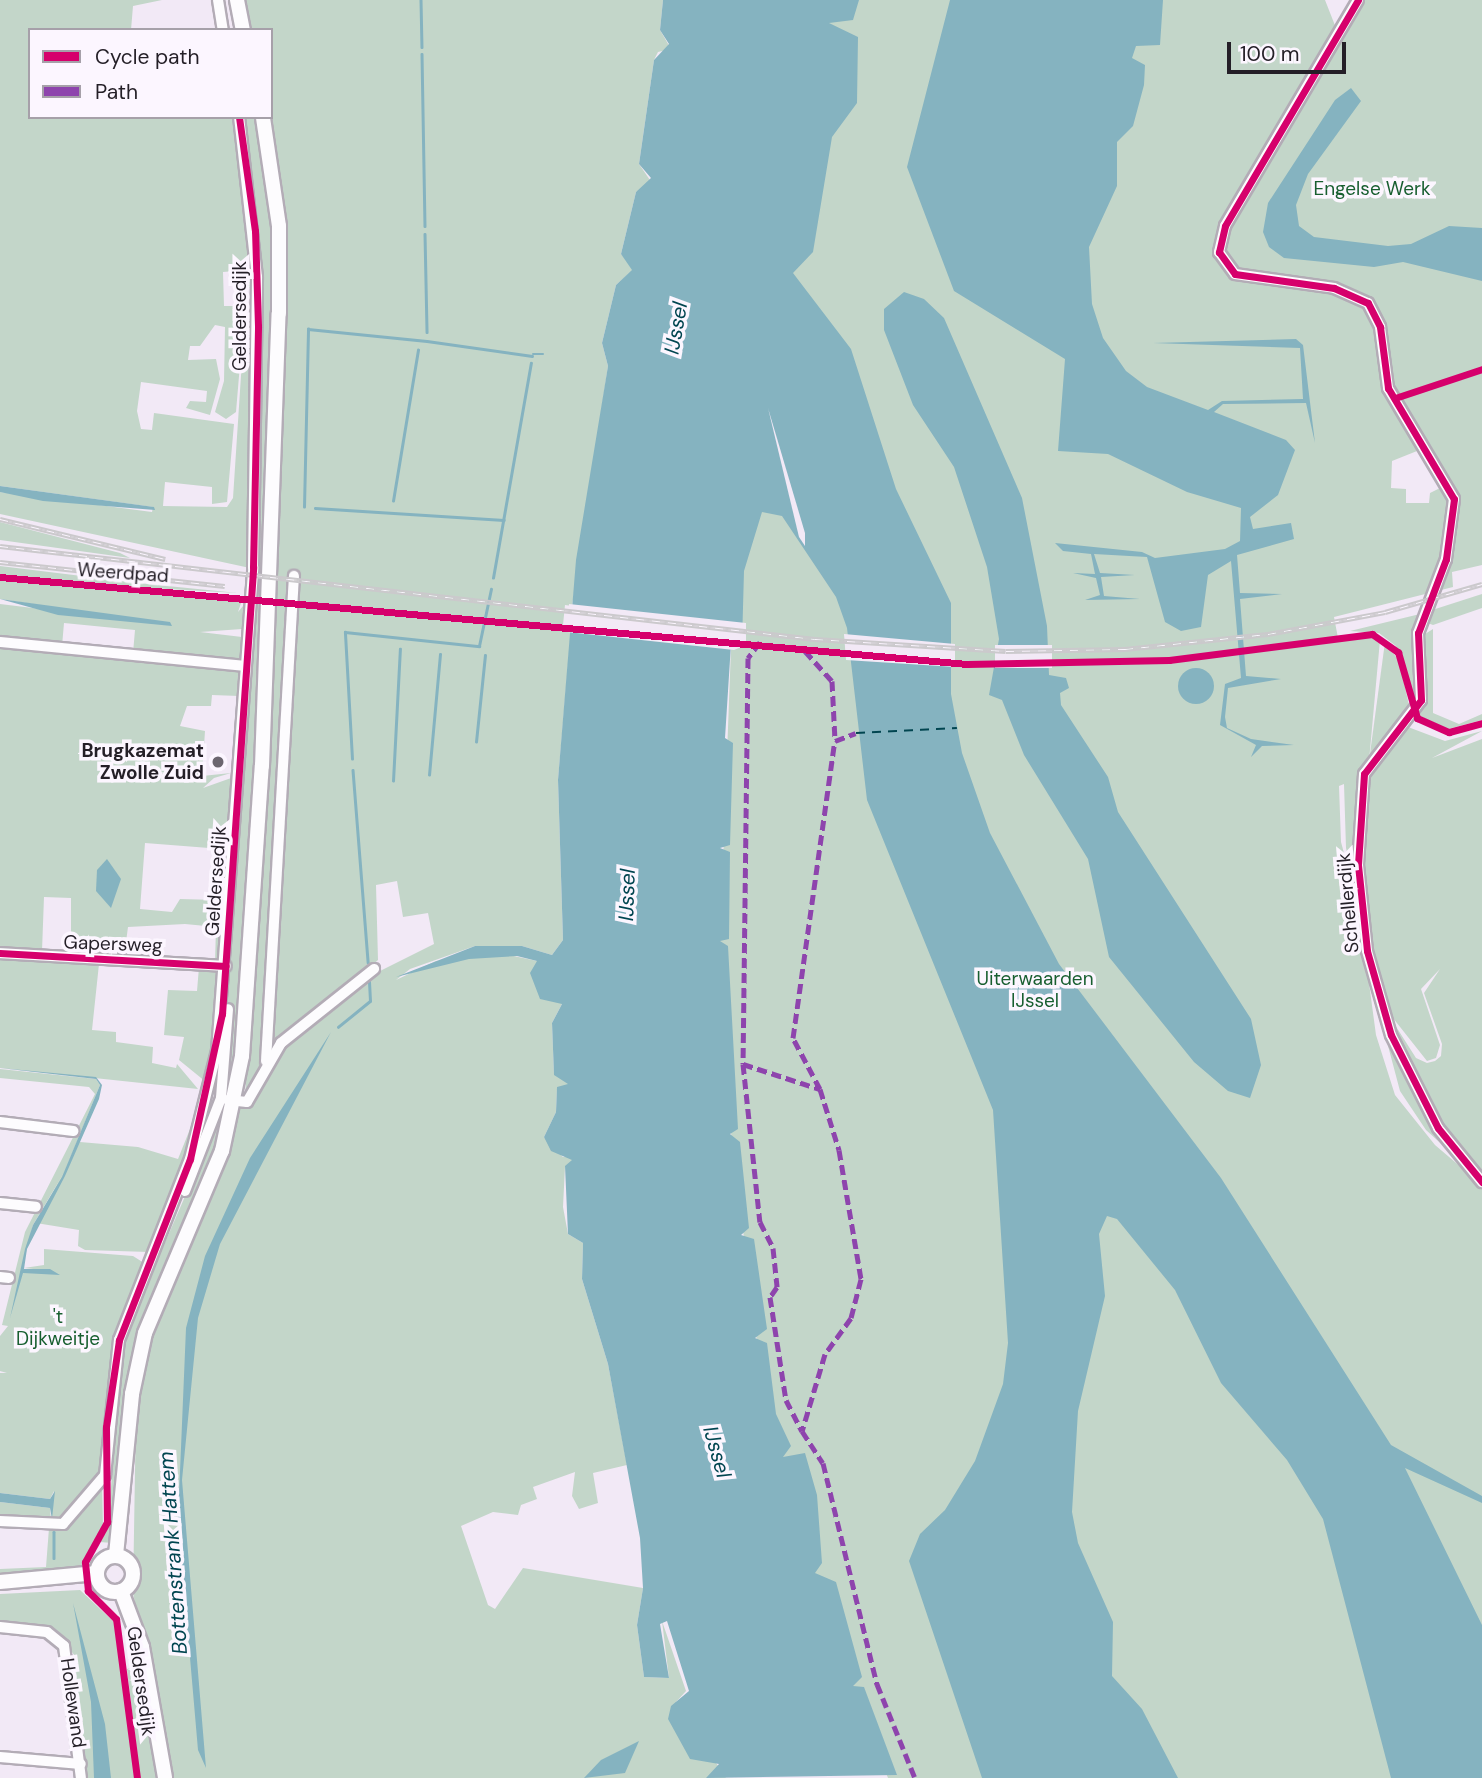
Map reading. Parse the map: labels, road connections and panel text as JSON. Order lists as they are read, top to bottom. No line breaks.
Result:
{"streets":{"main road":["Geldersedijk"],"street":["Schellerdijk","Gapersweg","Hollewand"],"cycle path":["Weerdpad"]},"crossings":[["Geldersedijk","Gapersweg"]],"water":["IJssel","Bottenstrank Hattem"],"parks":["Engelse Werk","Uiterwaarden IJssel","'t Dijkweitje"],"places":["Brugkazemat Zwolle Zuid"],"legend":["Cycle path","Path"],"scale_bar":"100 m"}
